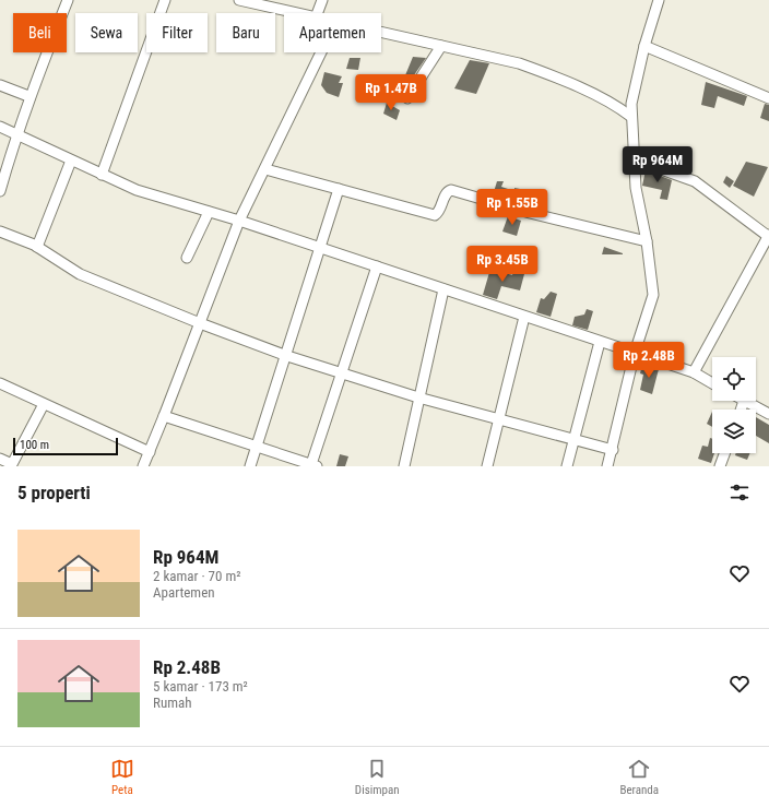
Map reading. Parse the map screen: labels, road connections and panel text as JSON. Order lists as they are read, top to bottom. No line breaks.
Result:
{"scale_bar":"100 m","page":{"chip":["Beli","Sewa","Filter","Baru","Apartemen"],"price":["Rp 1.47B","Rp 964M","Rp 1.55B","Rp 3.45B","Rp 2.48B"],"scale":"100 m","heading":"5 properti","list":[{"name":"Rp 964M","note":"2 kamar · 70 m² · Apartemen"},{"name":"Rp 2.48B","note":"5 kamar · 173 m² · Rumah"}],"tabs":["Peta","Disimpan","Beranda"]}}
